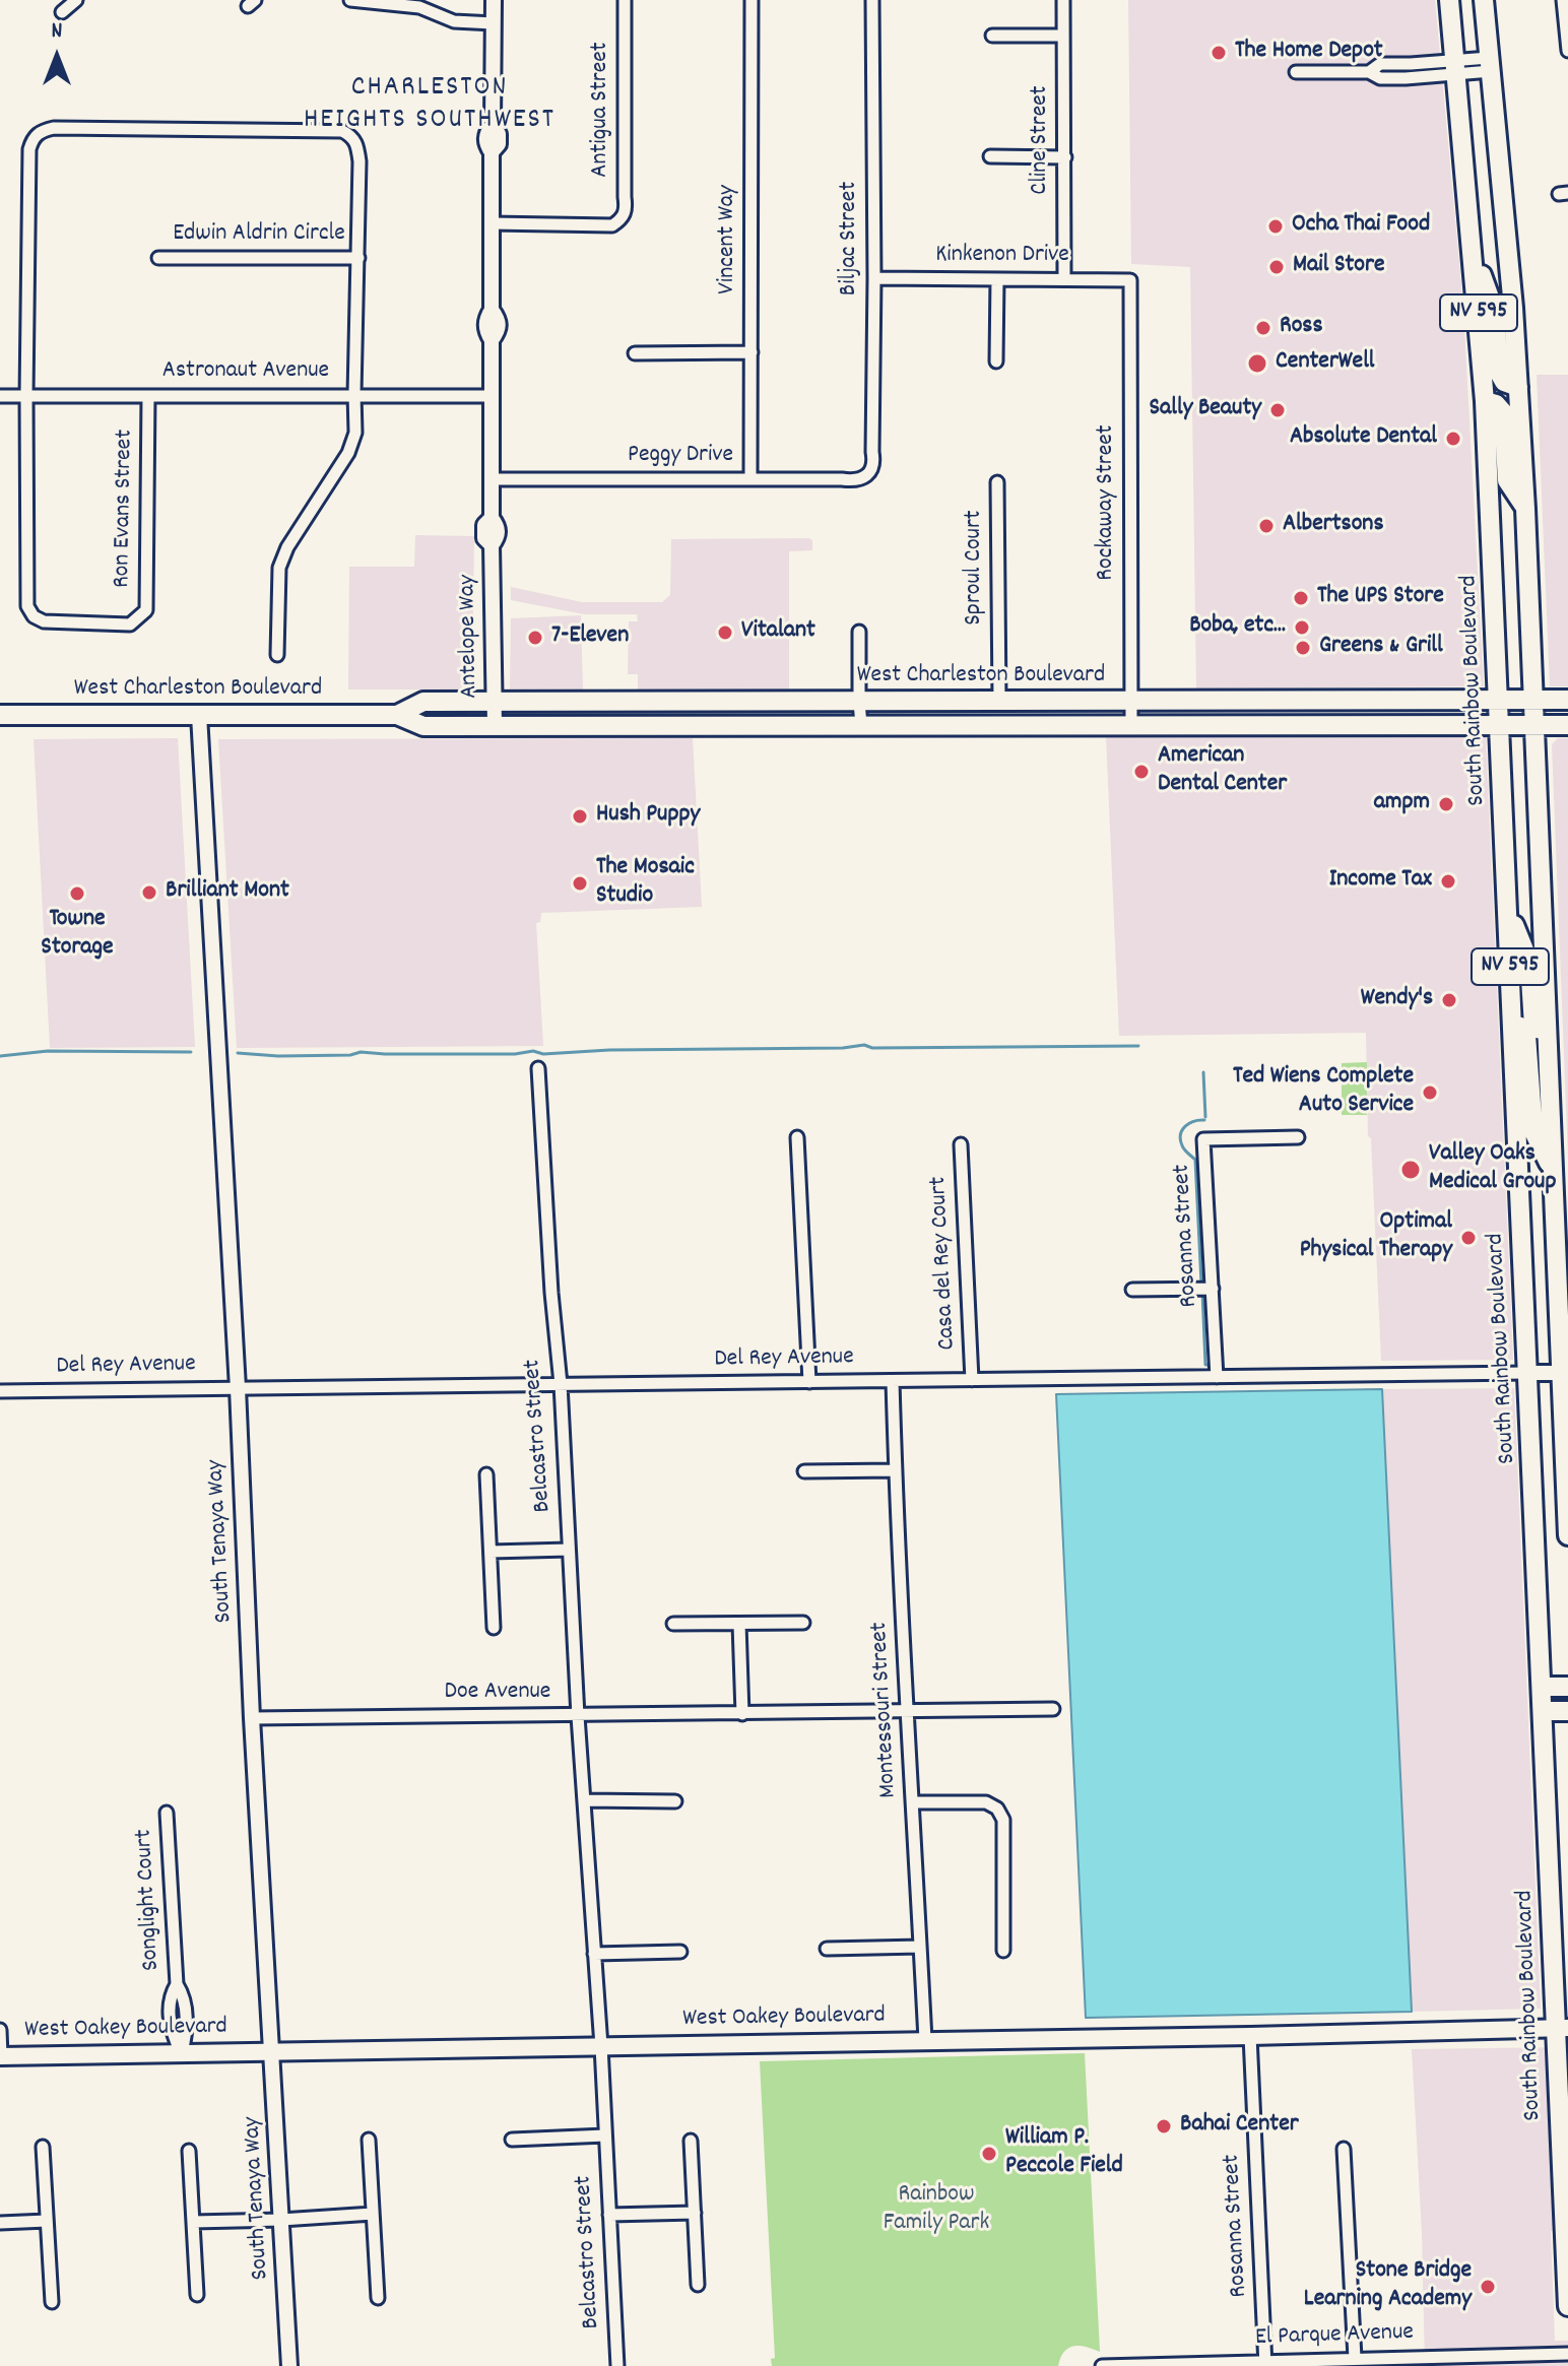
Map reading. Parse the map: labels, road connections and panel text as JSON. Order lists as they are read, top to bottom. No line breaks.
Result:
{"streets":{"main road":["NV 595","West Charleston Boulevard","South Rainbow Boulevard","West Oakey Boulevard"],"street":["Antigua Street","Cline Street","Edwin Aldrin Circle","Biljac Street","Vincent Way","Kinkenon Drive","Astronaut Avenue","Peggy Drive","Rockaway Street","Ron Evans Street","Sproul Court","Antelope Way","Rosanna Street","Casa del Rey Court","Del Rey Avenue","Belcastro Street","South Tenaya Way","Doe Avenue","Montessouri Street","Songlight Court","El Parque Avenue"]},"crossings":[["Antigua Street","Antelope Way"],["Cline Street","Kinkenon Drive"],["Biljac Street","Kinkenon Drive"],["Biljac Street","Peggy Drive"],["Vincent Way","Peggy Drive"],["Kinkenon Drive","Rockaway Street"],["NV 595","West Charleston Boulevard"],["NV 595","Del Rey Avenue"],["Astronaut Avenue","Ron Evans Street"],["Astronaut Avenue","Antelope Way"],["Peggy Drive","Antelope Way"],["Rockaway Street","West Charleston Boulevard"],["Sproul Court","West Charleston Boulevard"],["Antelope Way","West Charleston Boulevard"],["West Charleston Boulevard","South Rainbow Boulevard"],["West Charleston Boulevard","South Tenaya Way"],["South Rainbow Boulevard","Del Rey Avenue"],["South Rainbow Boulevard","West Oakey Boulevard"],["Rosanna Street","Del Rey Avenue"],["Rosanna Street","West Oakey Boulevard"],["Rosanna Street","El Parque Avenue"],["Casa del Rey Court","Del Rey Avenue"],["Del Rey Avenue","Belcastro Street"],["Del Rey Avenue","South Tenaya Way"],["Del Rey Avenue","Montessouri Street"],["Belcastro Street","Doe Avenue"],["Belcastro Street","West Oakey Boulevard"],["South Tenaya Way","Doe Avenue"],["South Tenaya Way","West Oakey Boulevard"],["Doe Avenue","Montessouri Street"],["Montessouri Street","West Oakey Boulevard"],["Songlight Court","West Oakey Boulevard"]],"districts":["CHARLESTON HEIGHTS SOUTHWEST"],"parks":["Rainbow Family Park"],"places":["The Home Depot","Ocha Thai Food","Mail Store","Ross","CenterWell","Sally Beauty","Absolute Dental","Albertsons","The UPS Store","Boba, etc...","Vitalant","7-Eleven","Greens & Grill","American Dental Center","ampm","Hush Puppy","Income Tax","The Mosaic Studio","Brilliant Mont","Towne Storage","Wendy's","Ted Wiens Complete Auto Service","Valley Oaks Medical Group","Optimal Physical Therapy","Bahai Center","William P. Peccole Field","Stone Bridge Learning Academy"],"north":"top"}
